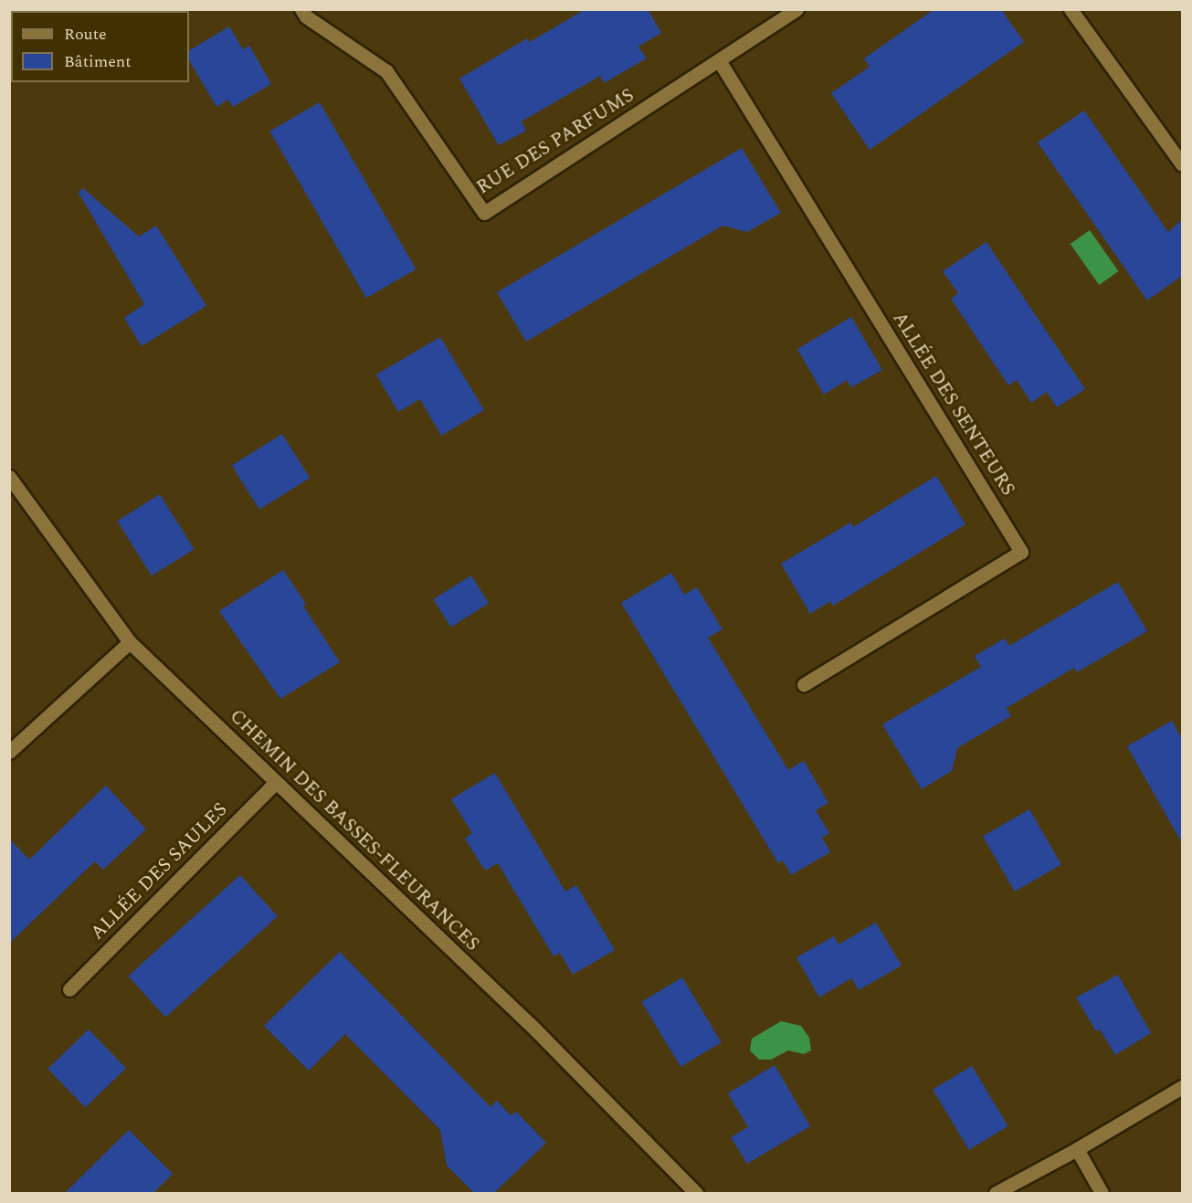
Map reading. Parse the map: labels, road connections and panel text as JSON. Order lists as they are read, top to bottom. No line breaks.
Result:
{"streets":{"street":["RUE DES PARFUMS","ALLÉE DES SENTEURS","CHEMIN DES BASSES-FLEURANCES","ALLÉE DES SAULES"]},"crossings":[["RUE DES PARFUMS","ALLÉE DES SENTEURS"],["CHEMIN DES BASSES-FLEURANCES","ALLÉE DES SAULES"]],"legend":["Route","Bâtiment"]}
